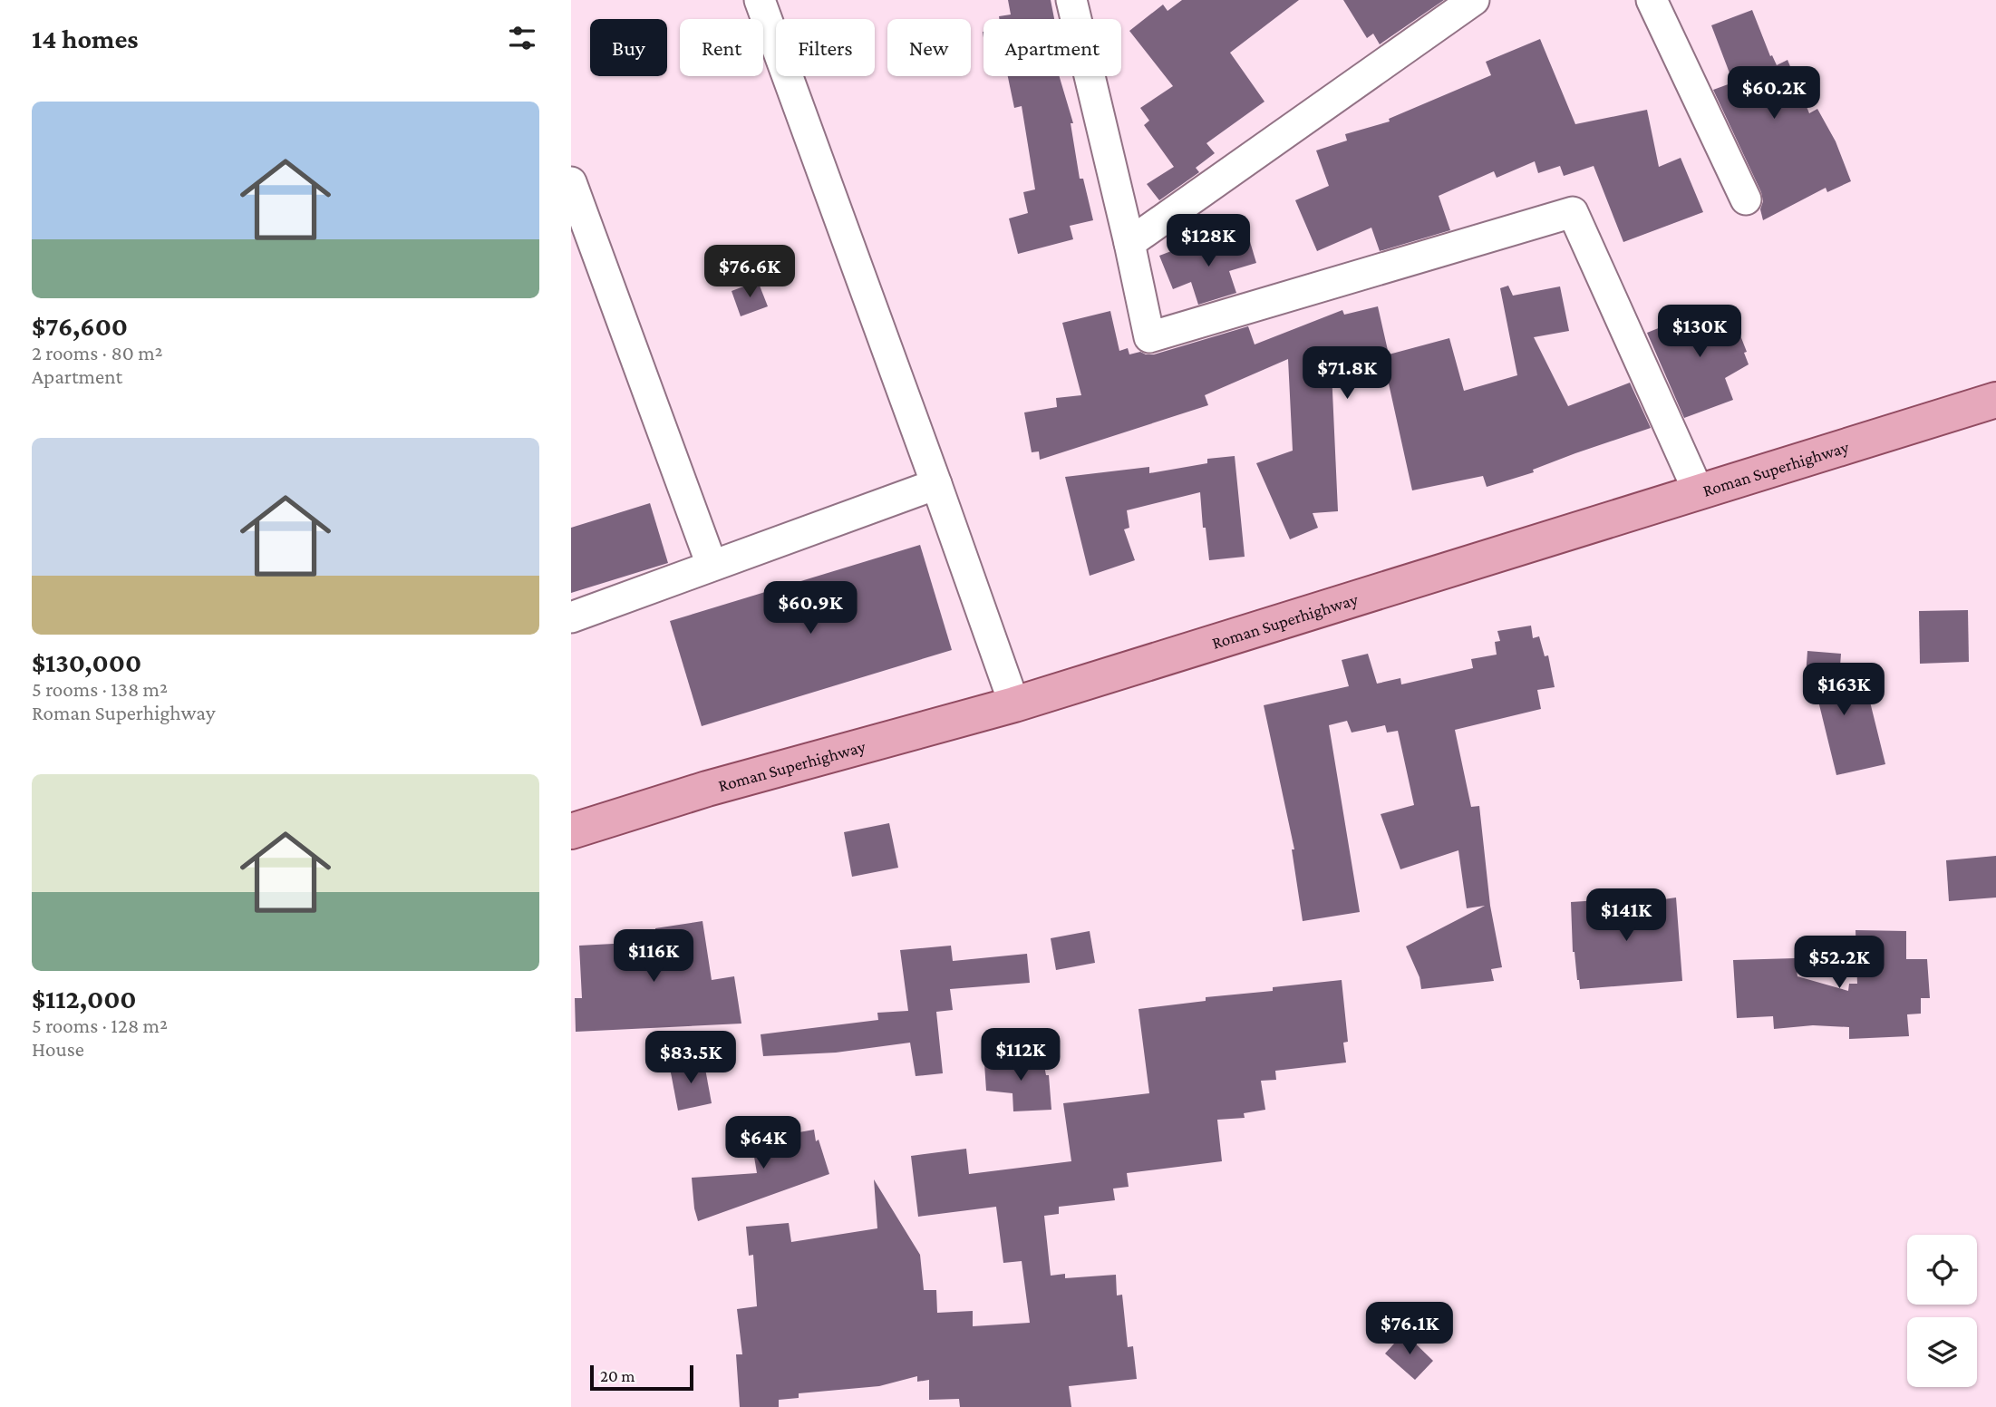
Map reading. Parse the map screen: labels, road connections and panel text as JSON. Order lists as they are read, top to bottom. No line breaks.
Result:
{"streets":{"main road":["Roman Superhighway"]},"scale_bar":"20 m","page":{"heading":"14 homes","chip":["Buy","Rent","Filters","New","Apartment"],"price":["$60.2K","$128K","$76.6K","$130K","$71.8K","$60.9K","$163K","$141K","$116K","$52.2K","$112K","$83.5K","$64K","$76.1K"],"list":[{"name":"$76,600","note":"2 rooms · 80 m² · Apartment"},{"name":"$130,000","note":"5 rooms · 138 m² · Roman Superhighway"},{"name":"$112,000","note":"5 rooms · 128 m² · House"}],"scale":"20 m"}}
